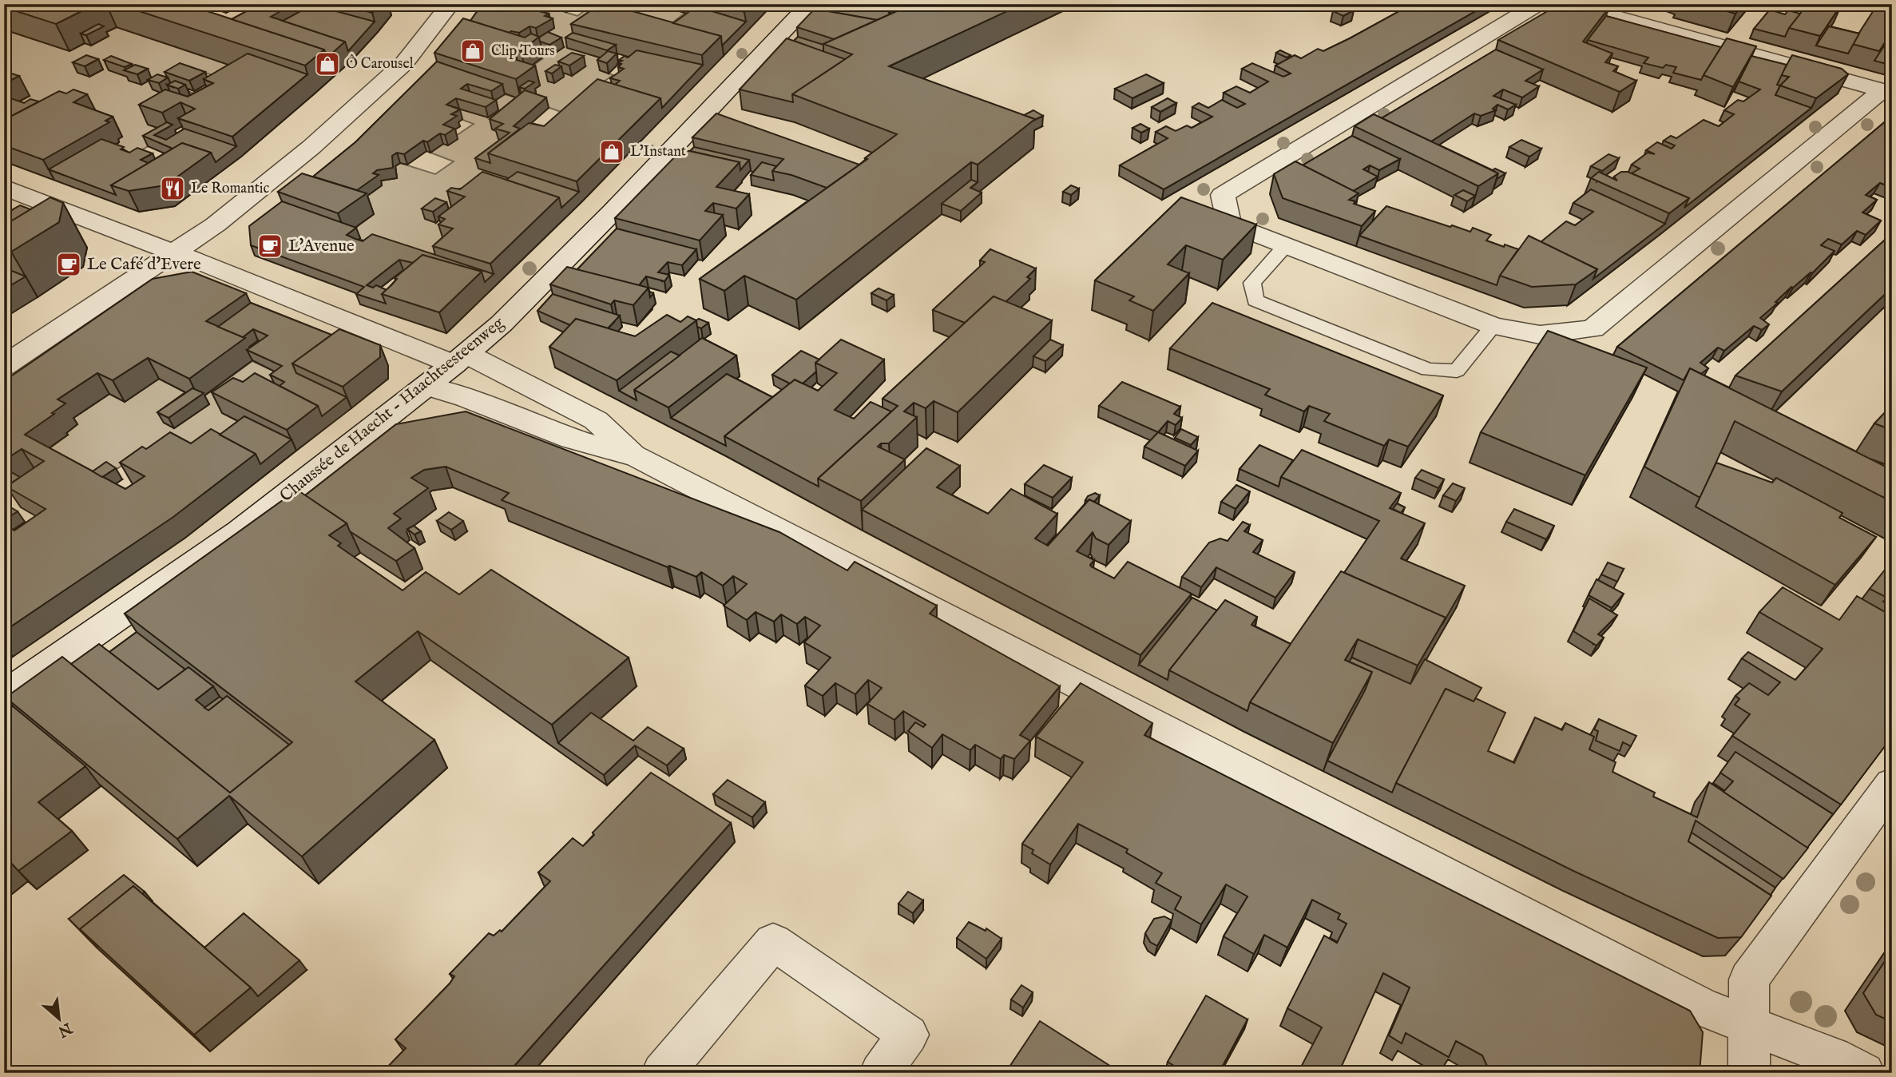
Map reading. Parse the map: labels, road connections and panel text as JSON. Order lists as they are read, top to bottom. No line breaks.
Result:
{"streets":{"street":["Chaussée de Haecht - Haachtsesteenweg"]},"places":{"shop":["Clip Tours","Ô Carousel","L'Instant"],"restaurant":["Le Romantic"],"cafe":["L'Avenue","Le Café d'Evere"]},"north":"bottom right"}
